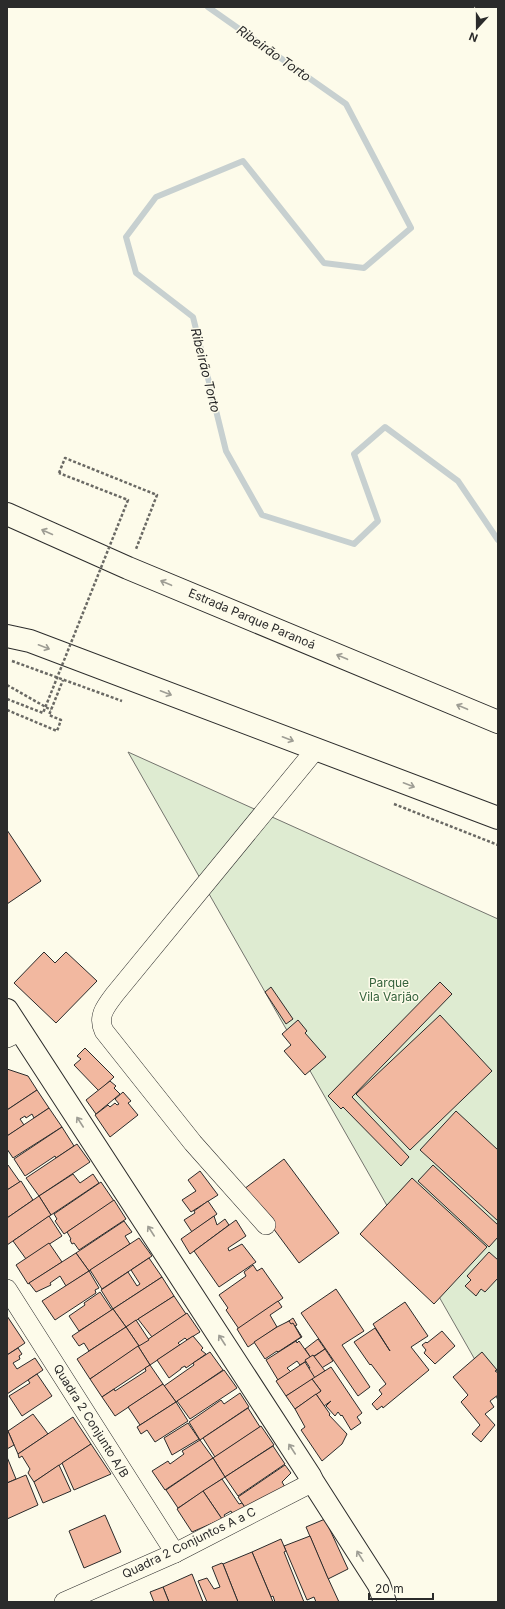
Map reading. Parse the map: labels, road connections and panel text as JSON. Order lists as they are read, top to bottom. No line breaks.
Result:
{"streets":{"main road":["Estrada Parque Paranoá"],"street":["Quadra 2 Conjunto A/B","Quadra 2 Conjuntos A a C"]},"crossings":[["Quadra 2 Conjunto A/B","Quadra 2 Conjuntos A a C"]],"water":["Ribeirão Torto"],"parks":["Parque Vila Varjão"],"scale_bar":"20 m","north":"bottom"}
